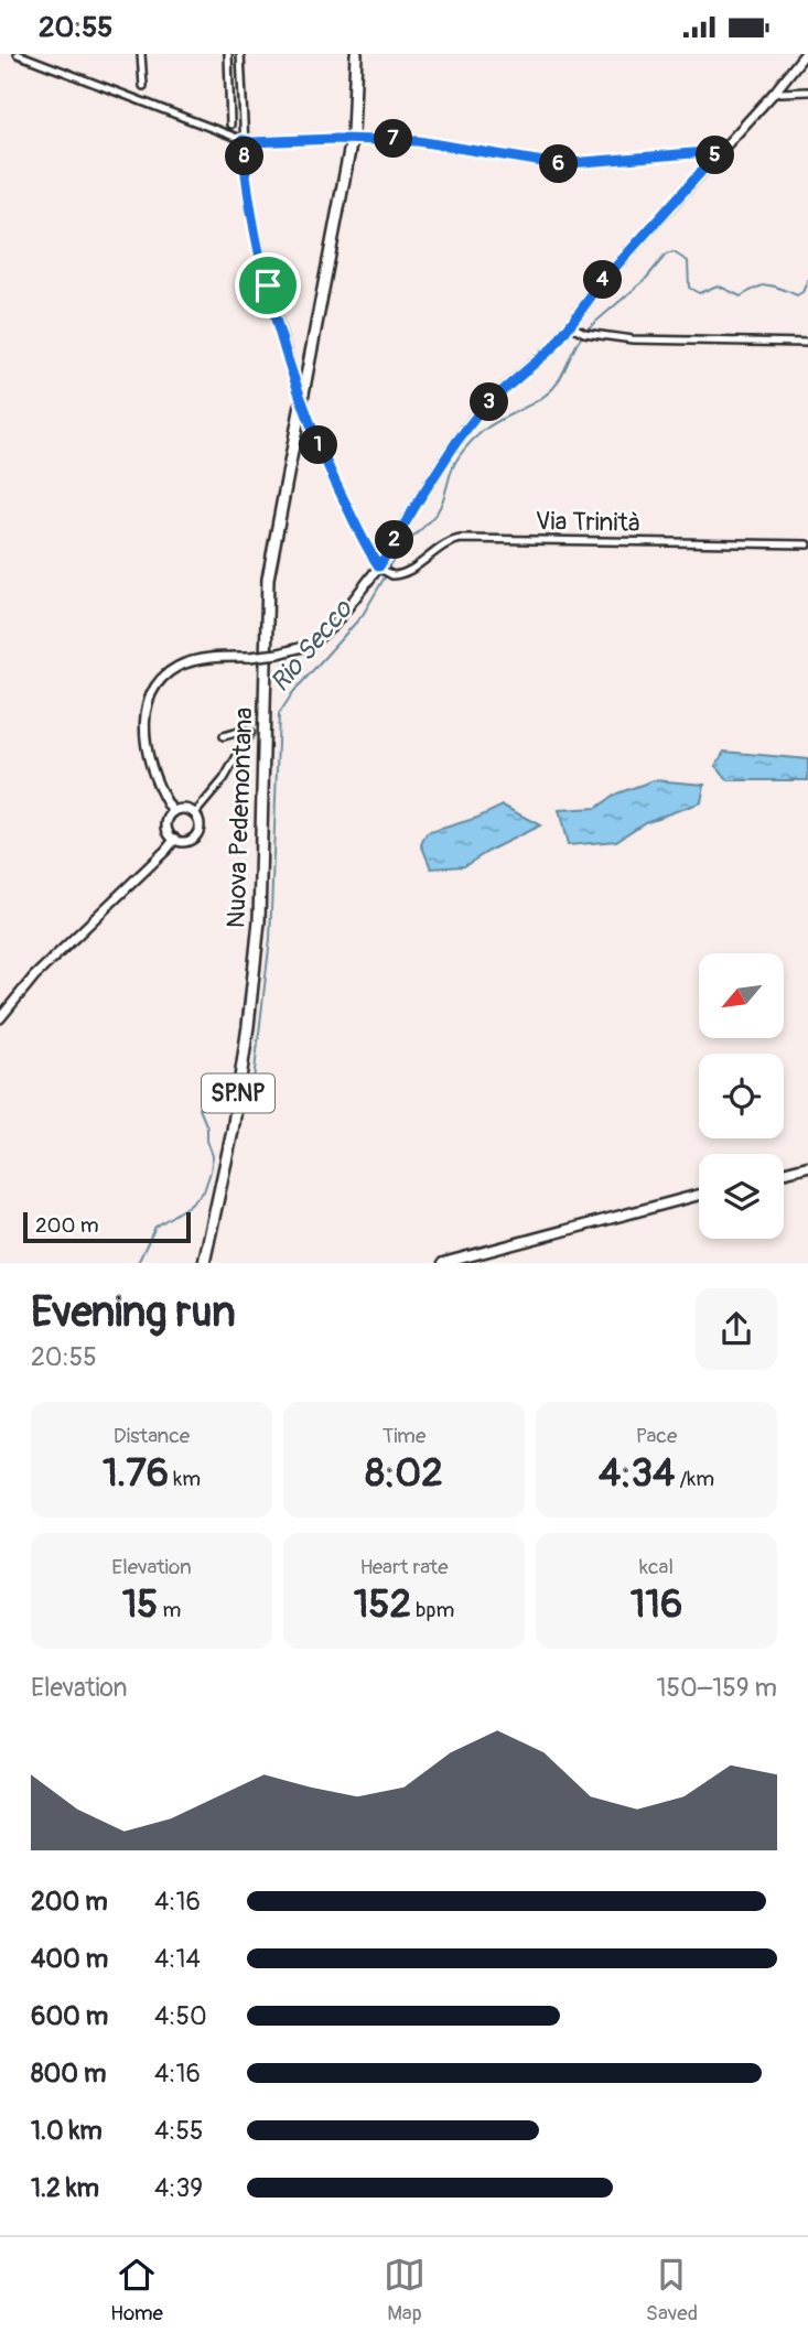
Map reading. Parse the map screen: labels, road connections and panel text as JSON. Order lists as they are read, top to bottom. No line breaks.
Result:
{"streets":{"main road":["Nuova Pedemontana","SP.NP"],"street":["Via Trinità"]},"water":["Rio Secco"],"scale_bar":"200 m","north":"bottom left","page":{"status":"20:55","pins":["7","5","8","6","4","3","1","2"],"scale":"200 m","heading":["Evening run","20:55"],"stats":[["Distance","1.76 km"],["Time","8:02"],["Pace","4:34 /km"],["Elevation","15 m"],["Heart rate","152 bpm"],["kcal","116"]],"chart":["Elevation","150–159 m"],"list":[{"name":"200 m","note":"4:16"},{"name":"400 m","note":"4:14"},{"name":"600 m","note":"4:50"},{"name":"800 m","note":"4:16"},{"name":"1.0 km","note":"4:55"},{"name":"1.2 km","note":"4:39"}],"tabs":["Home","Map","Saved"]}}
